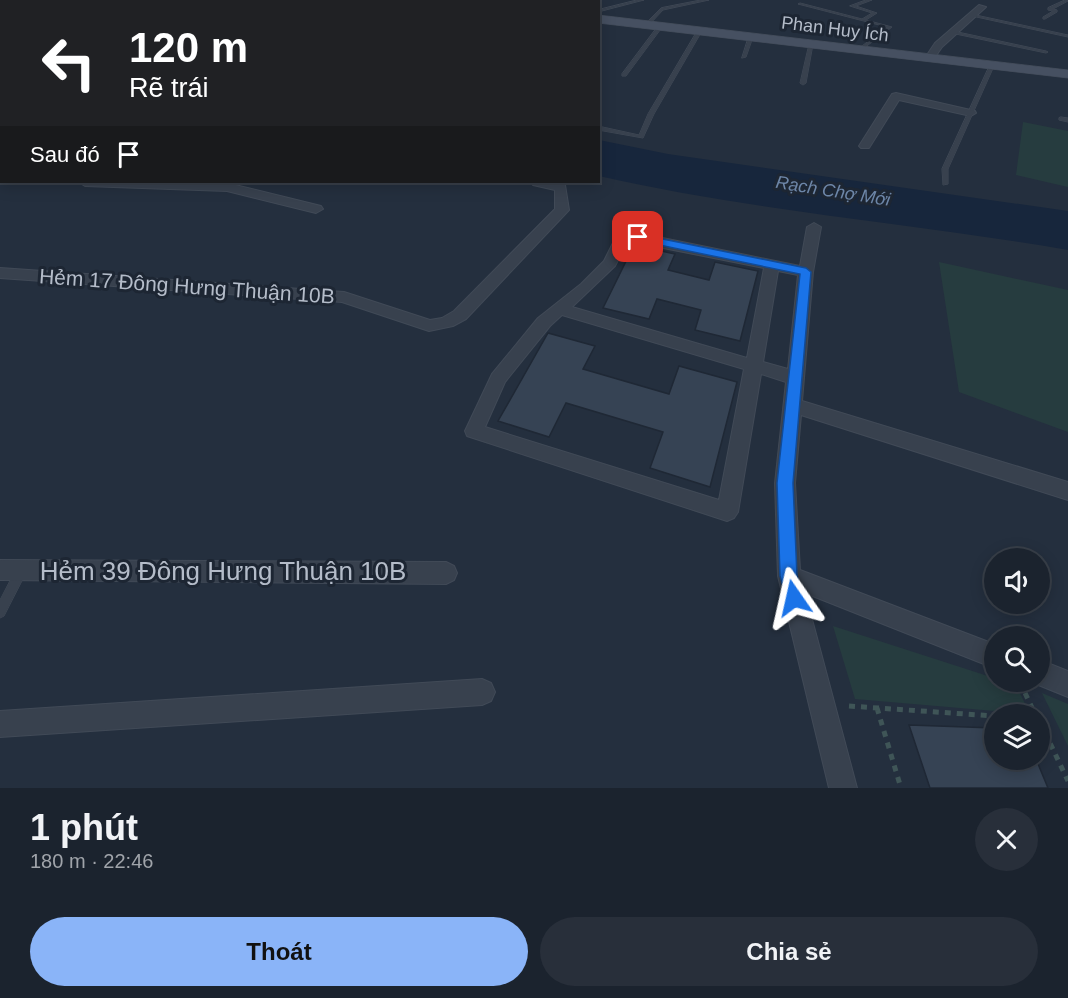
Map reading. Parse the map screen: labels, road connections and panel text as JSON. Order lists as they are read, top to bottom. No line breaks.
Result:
{"streets":{"main road":["Phan Huy Ích"],"street":["Hẻm 17 Đông Hưng Thuận 10B","Hẻm 39 Đông Hưng Thuận 10B"]},"water":["Rạch Chợ Mới"],"page":{"turn":["120 m","Rẽ trái"],"then":"Sau đó","heading":["1 phút","180 m · 22:46"],"buttons":["Thoát","Chia sẻ"]}}
